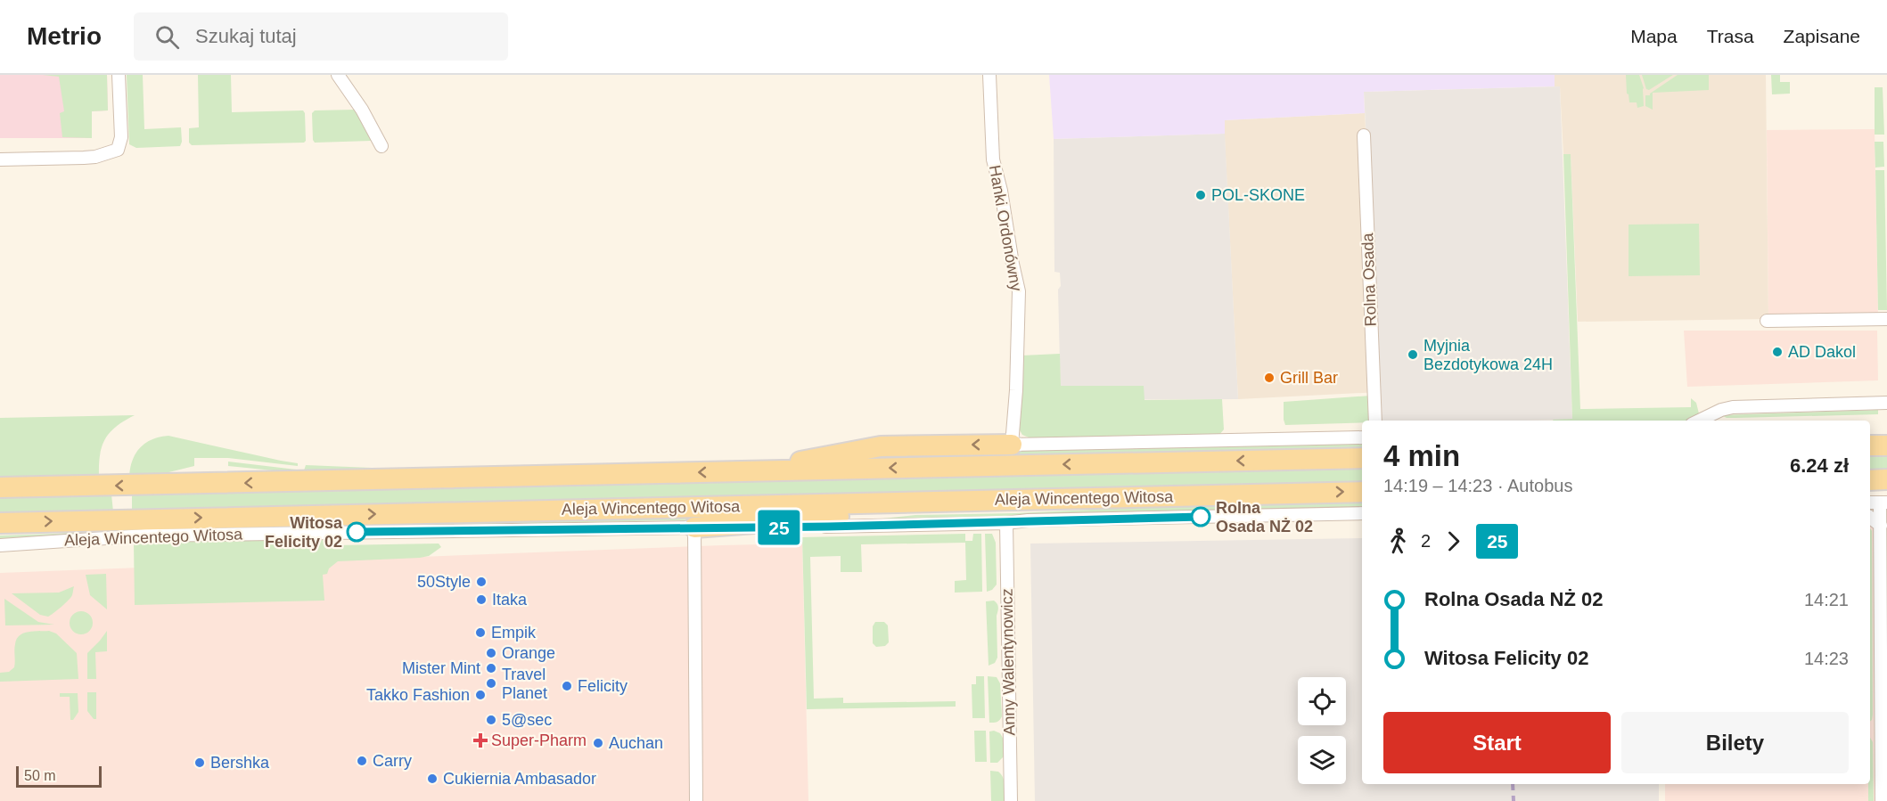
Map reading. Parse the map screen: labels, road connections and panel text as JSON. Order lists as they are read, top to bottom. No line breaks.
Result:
{"streets":{"main road":["Aleja Wincentego Witosa"],"street":["Hanki Ordonówny","Rolna Osada","Anny Walentynowicz"]},"crossings":[["Aleja Wincentego Witosa","Anny Walentynowicz"]],"places":{"other":["POL-SKONE","AD Dakol","Myjnia Bezdotykowa 24H","Grill Bar","Rolna Osada NŻ 02","Witosa Felicity 02","50Style","Itaka","Empik","Orange","Mister Mint","Travel Planet","Felicity","Takko Fashion","5@sec","Auchan","Carry","Bershka","Cukiernia Ambasador"],"health":["Super-Pharm"]},"lines":["bus line 25"],"scale_bar":"50 m","page":{"header":"Metrio","search":"Szukaj tutaj","nav":["Mapa","Trasa","Zapisane"],"on_map":"25","heading":["4 min","14:19 – 14:23 · Autobus","6.24 zł"],"legs":["2","25"],"list":[{"name":"Rolna Osada NŻ 02","value":"14:21"},{"name":"Witosa Felicity 02","value":"14:23"}],"buttons":["Start","Bilety"],"scale":"50 m"}}
